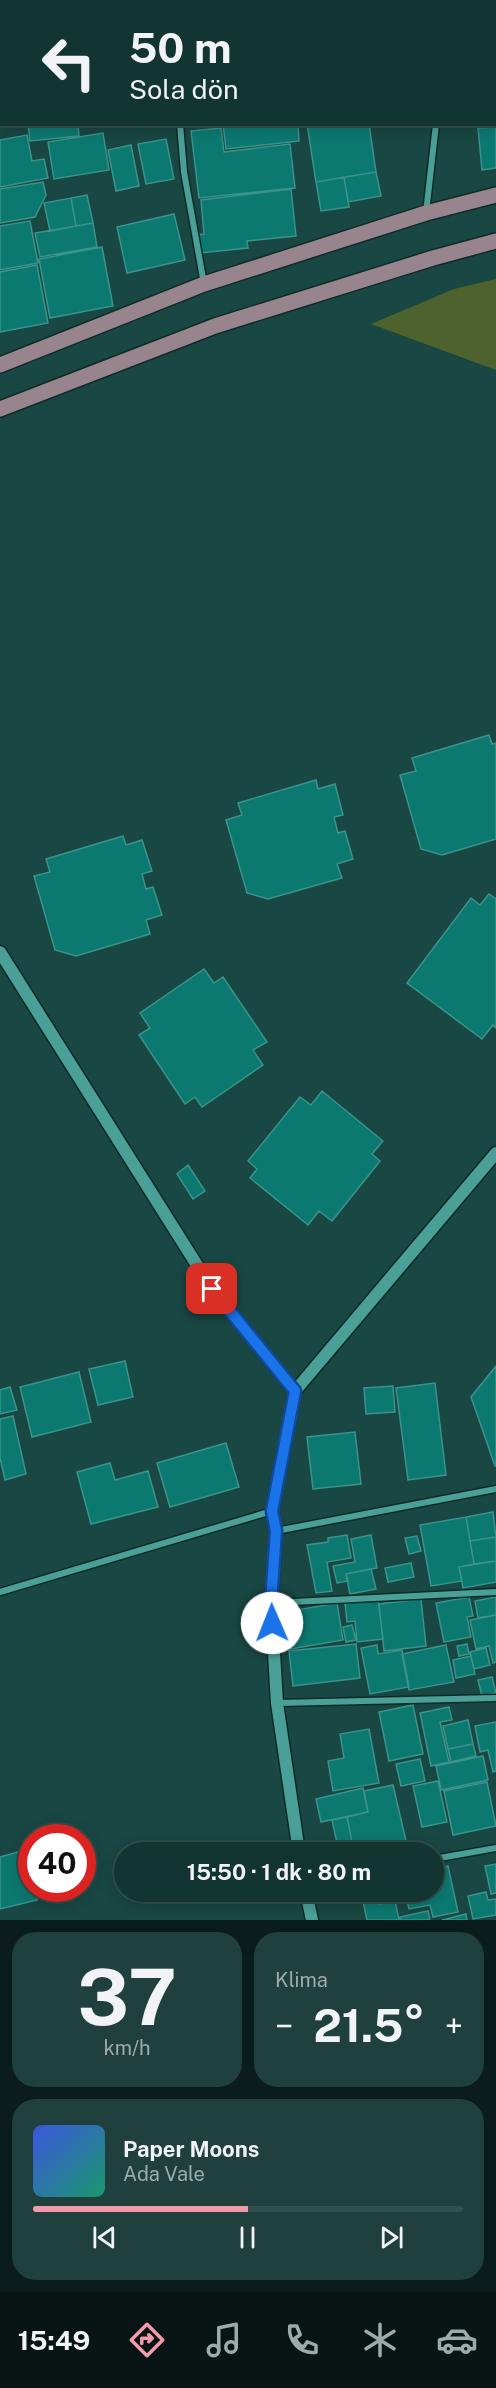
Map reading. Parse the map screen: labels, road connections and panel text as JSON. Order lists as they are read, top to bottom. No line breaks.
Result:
{"page":{"turn":["50 m","Sola dön"],"limit":"40","trip":"15:50 · 1 dk · 80 m","tile":[["37","km/h"],"Klima"],"heat":["−","21.5°","+"],"song":["Paper Moons","Ada Vale"],"tabs":"15:49"}}
